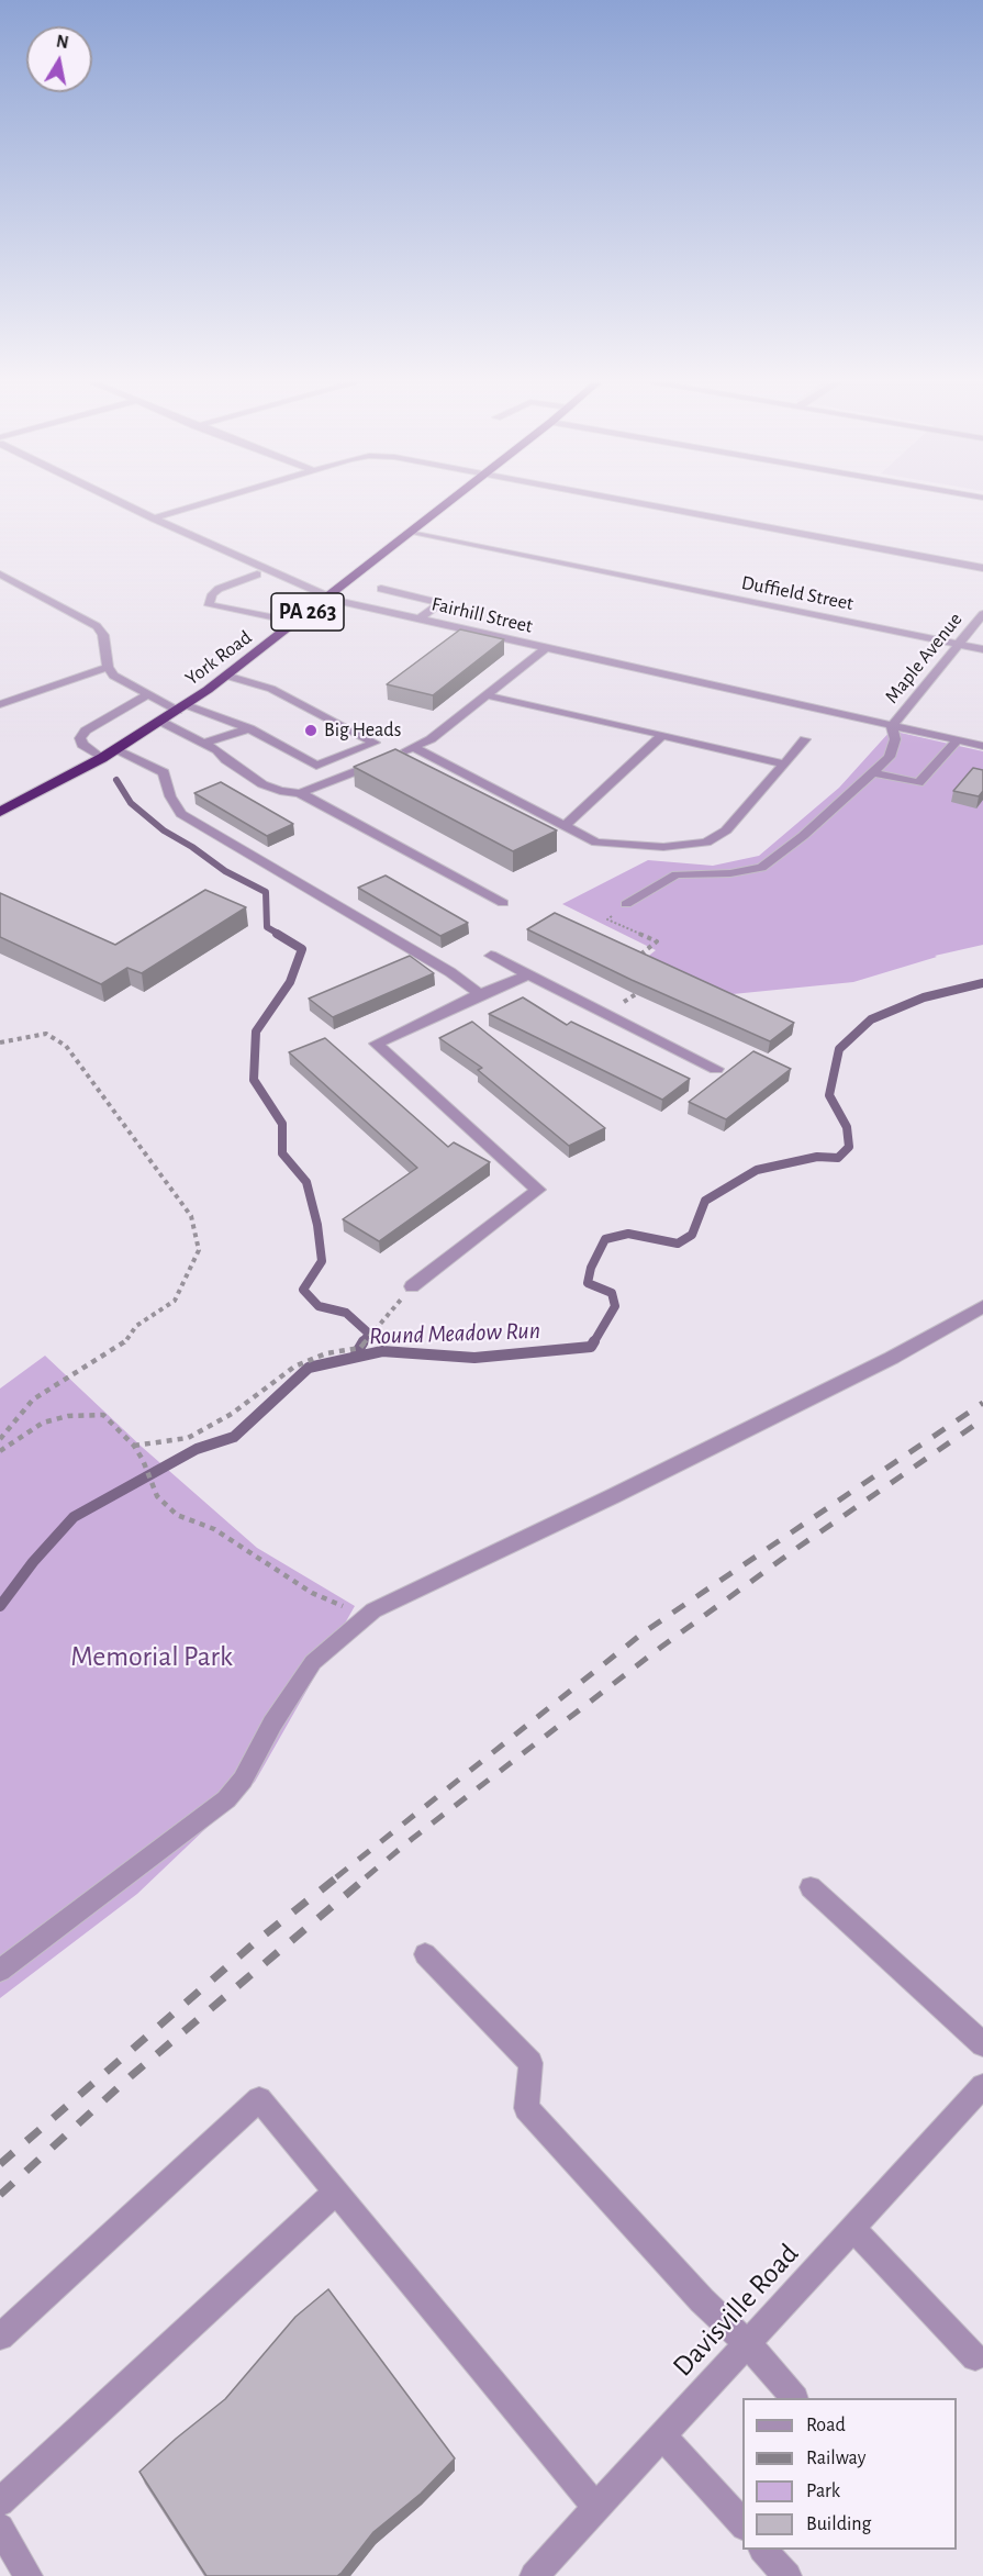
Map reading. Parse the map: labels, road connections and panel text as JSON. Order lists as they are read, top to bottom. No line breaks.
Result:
{"streets":{"highway":["PA 263","York Road"],"street":["Duffield Street","Fairhill Street","Maple Avenue","Davisville Road"]},"crossings":[["Duffield Street","York Road"],["Duffield Street","Maple Avenue"],["Fairhill Street","York Road"],["Fairhill Street","Maple Avenue"]],"water":["Round Meadow Run"],"parks":["Memorial Park"],"places":["Big Heads"],"legend":["Road","Railway","Park","Building"],"north":"top"}
